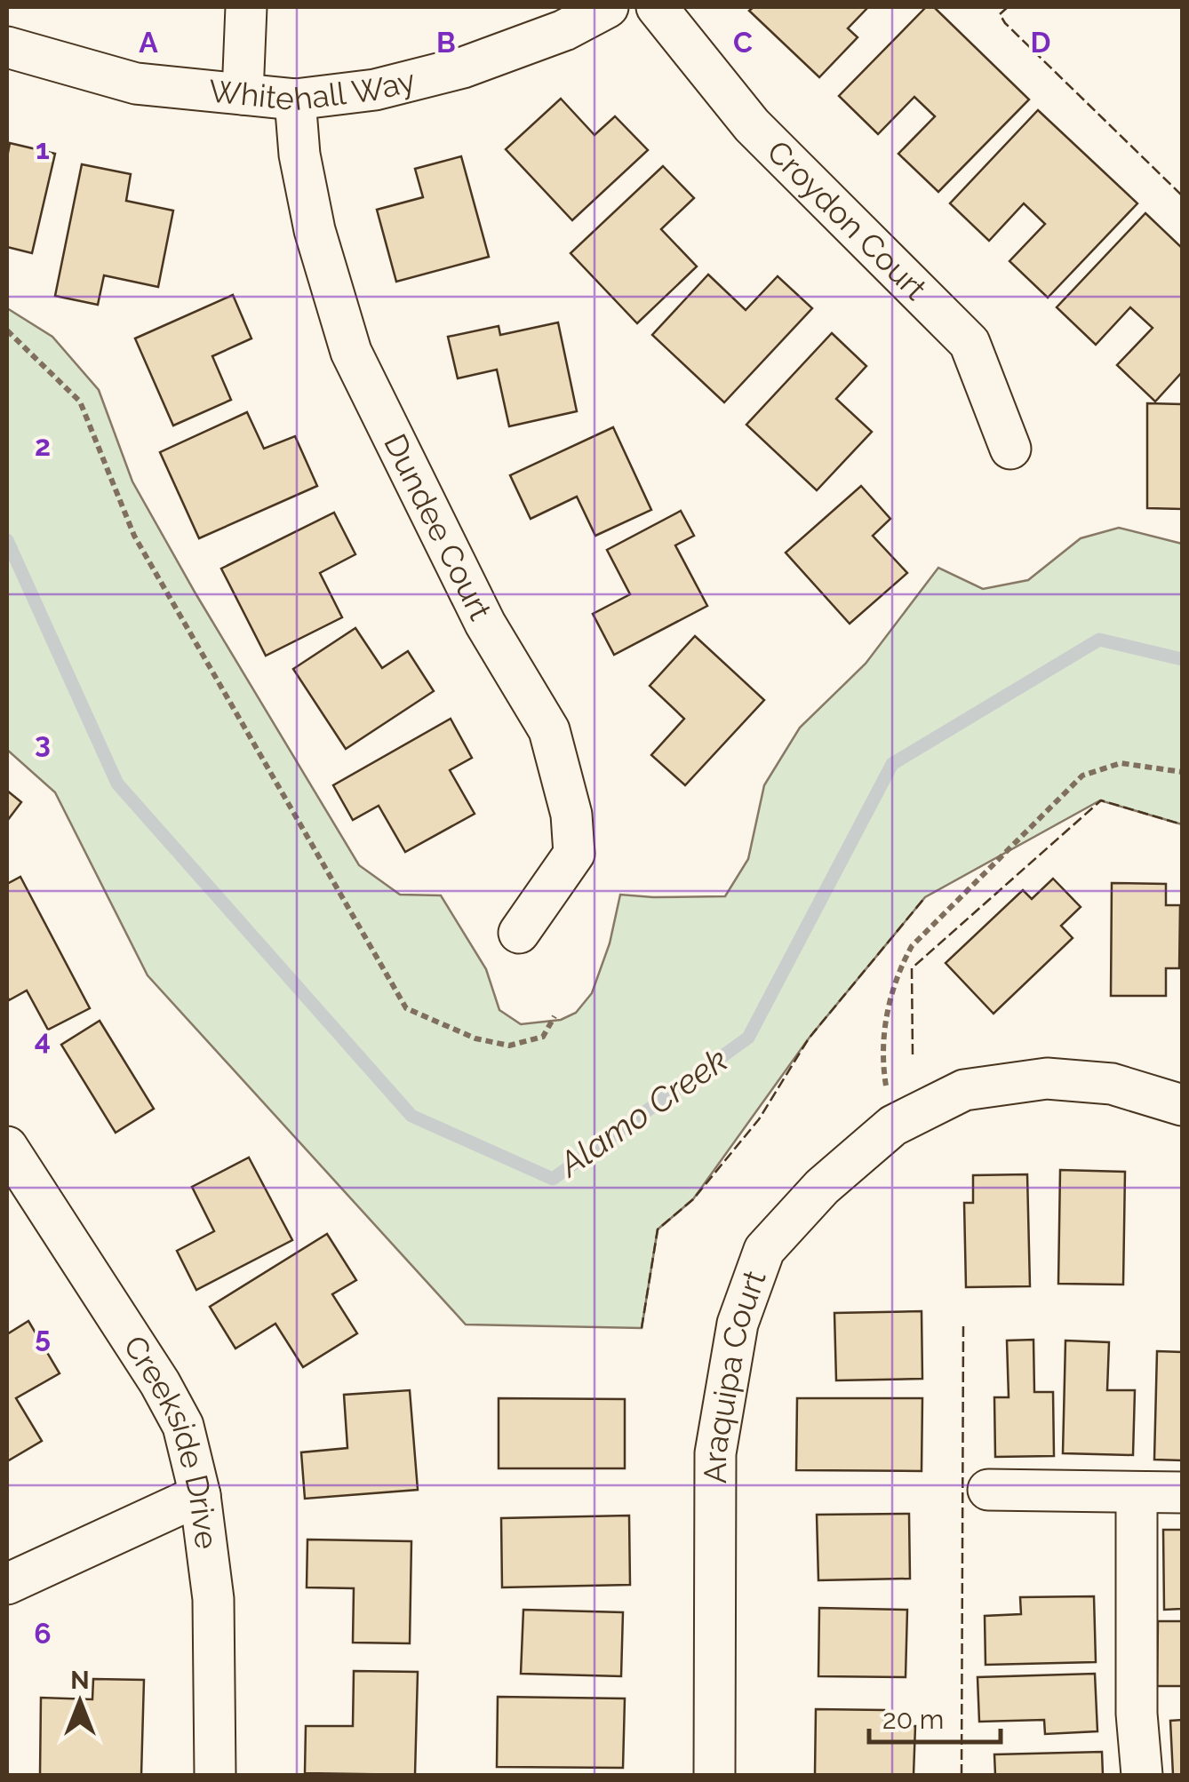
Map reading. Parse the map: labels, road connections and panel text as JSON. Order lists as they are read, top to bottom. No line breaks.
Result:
{"streets":{"street":["Whitehall Way","Croydon Court","Dundee Court","Araquipa Court","Creekside Drive"]},"crossings":[["Whitehall Way","Dundee Court"]],"water":["Alamo Creek"],"scale_bar":"20 m","north":"top","grid":{"columns":["A","B","C","D"],"rows":["1","2","3","4","5","6"]}}
